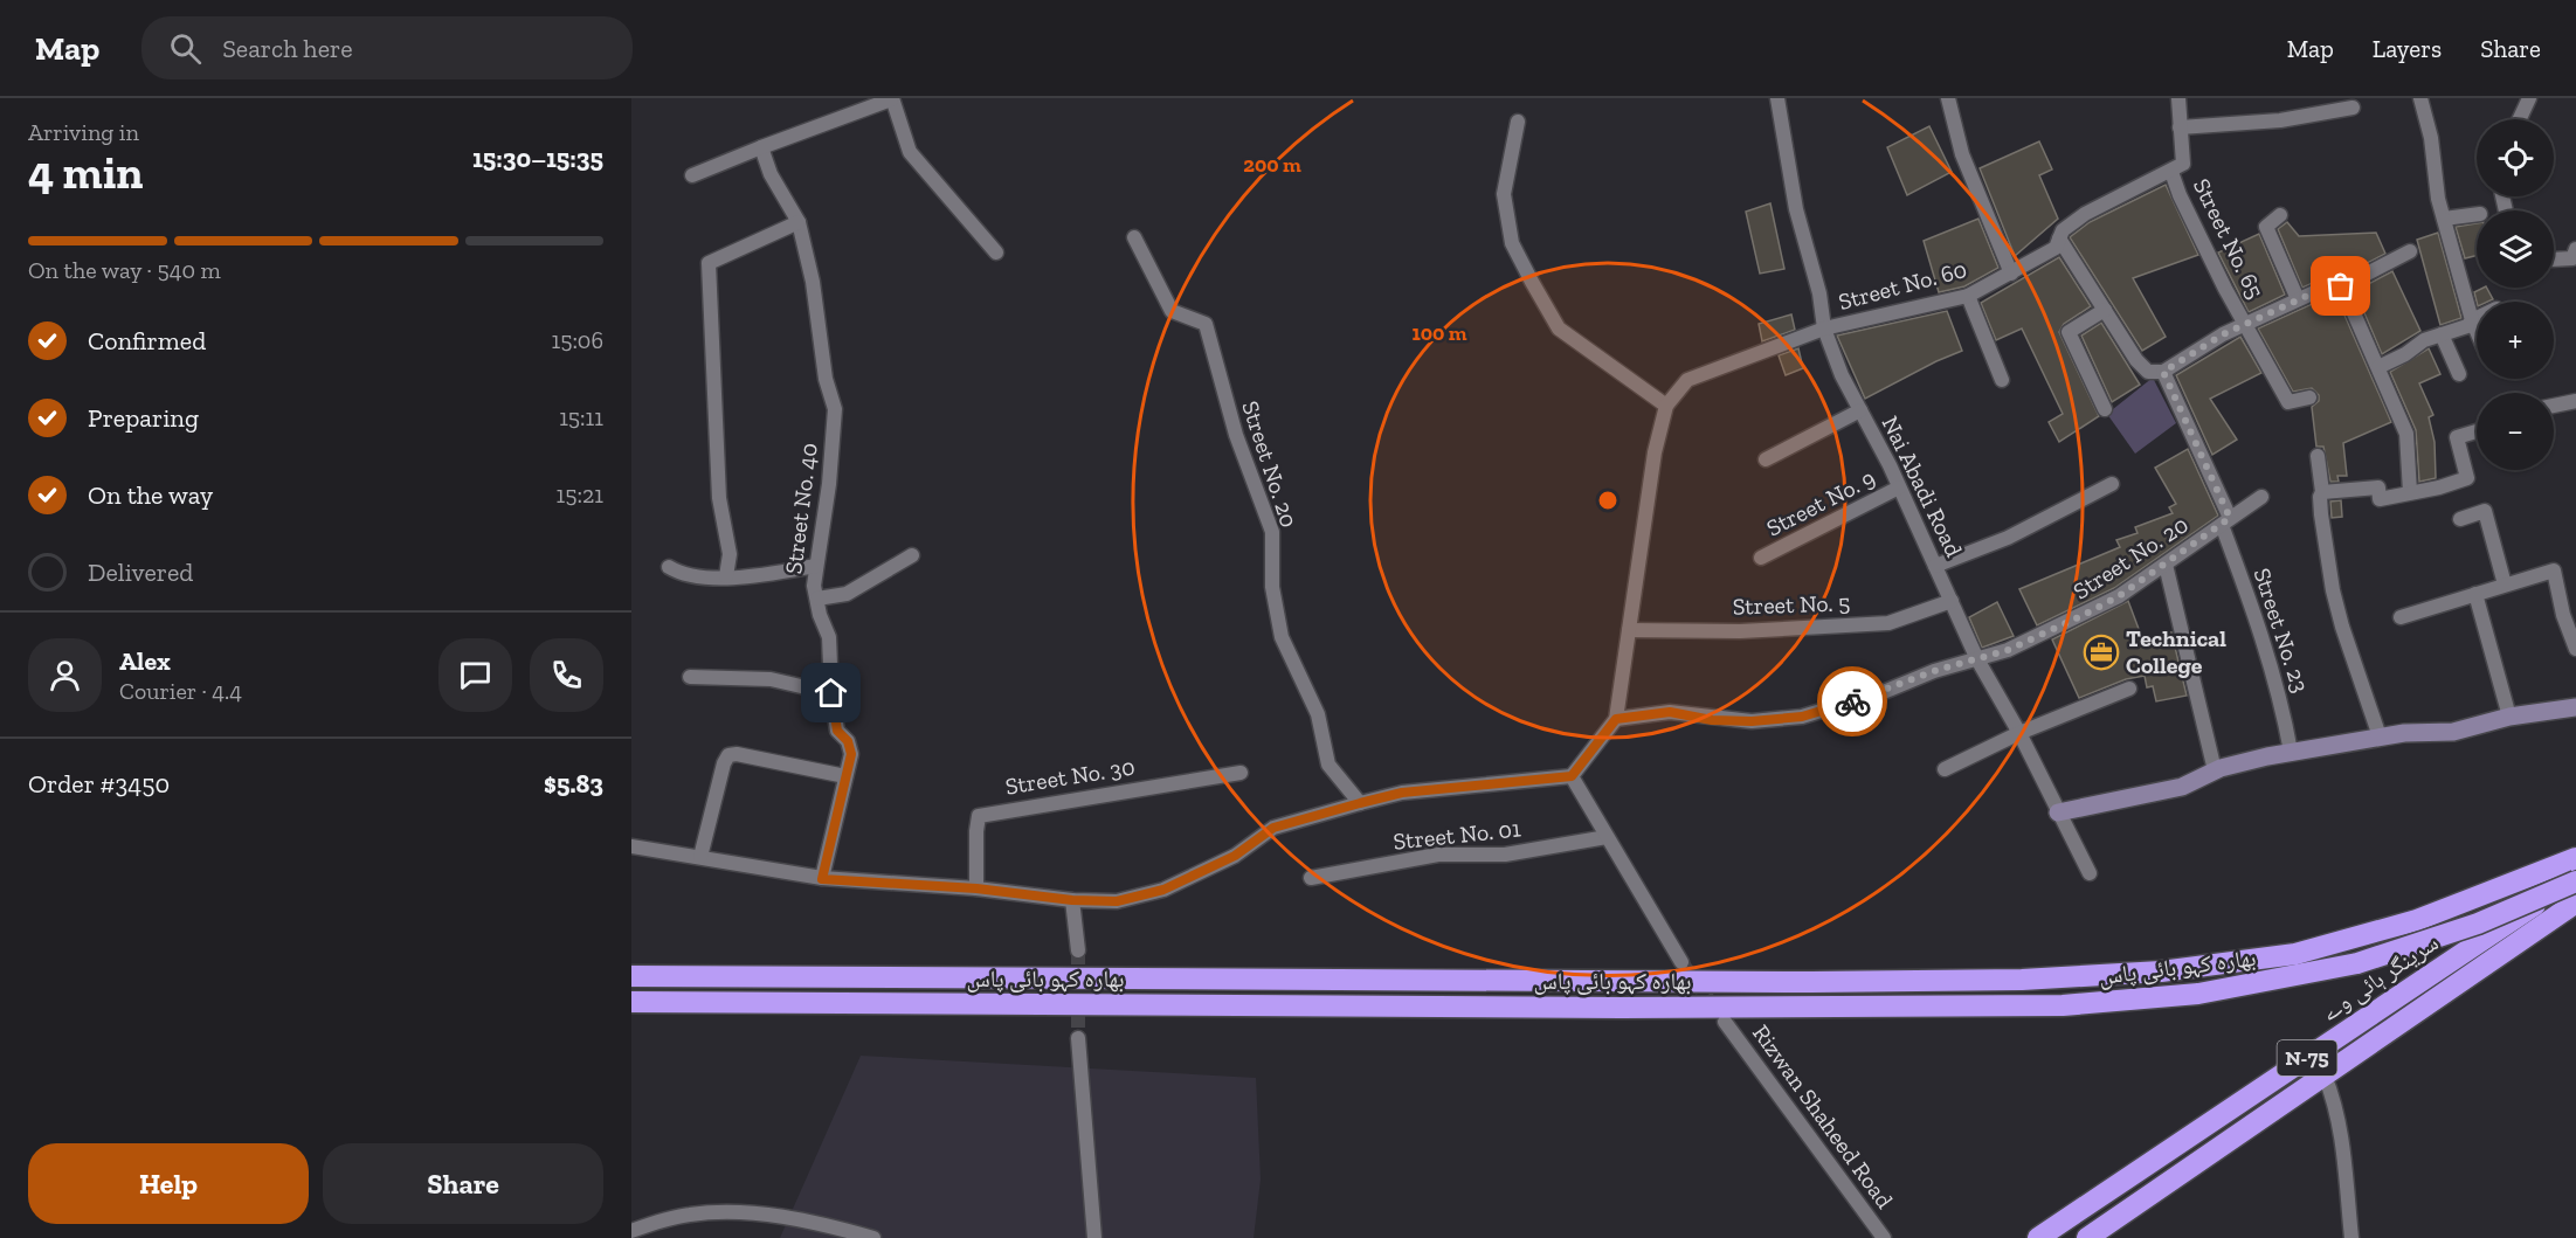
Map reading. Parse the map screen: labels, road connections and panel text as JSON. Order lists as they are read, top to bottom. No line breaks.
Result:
{"streets":{"highway":["بھارہ کہو بائی پاس","سرینگر ہائی وے","N-75"],"street":["Street No. 65","Street No. 60","Street No. 20","Nai Abadi Road","Street No. 9","Street No. 40","Street No. 5","Street No. 23","Street No. 30","Street No. 01","Rizwan Shaheed Road"]},"crossings":[["Street No. 65","Street No. 60"],["Street No. 60","Nai Abadi Road"],["Street No. 20","Nai Abadi Road"],["Street No. 20","Street No. 23"],["Nai Abadi Road","Street No. 9"],["Nai Abadi Road","Street No. 5"],["بھارہ کہو بائی پاس","سرینگر ہائی وے"]],"places":{"office":["Technical College"]},"page":{"header":"Map","search":"Search here","nav":["Map","Layers","Share"],"heading":["4 min","Arriving in","15:30–15:35"],"panel":["Alex","Courier · 4.4","Order #3450","$5.83"],"map_buttons":["+","−"],"bar":"On the way · 540 m","list":[["Confirmed","15:06"],["Preparing","15:11"],["On the way","15:21"],"Delivered"],"buttons":["Help","Share"]},"rings":["200 m","100 m"]}
